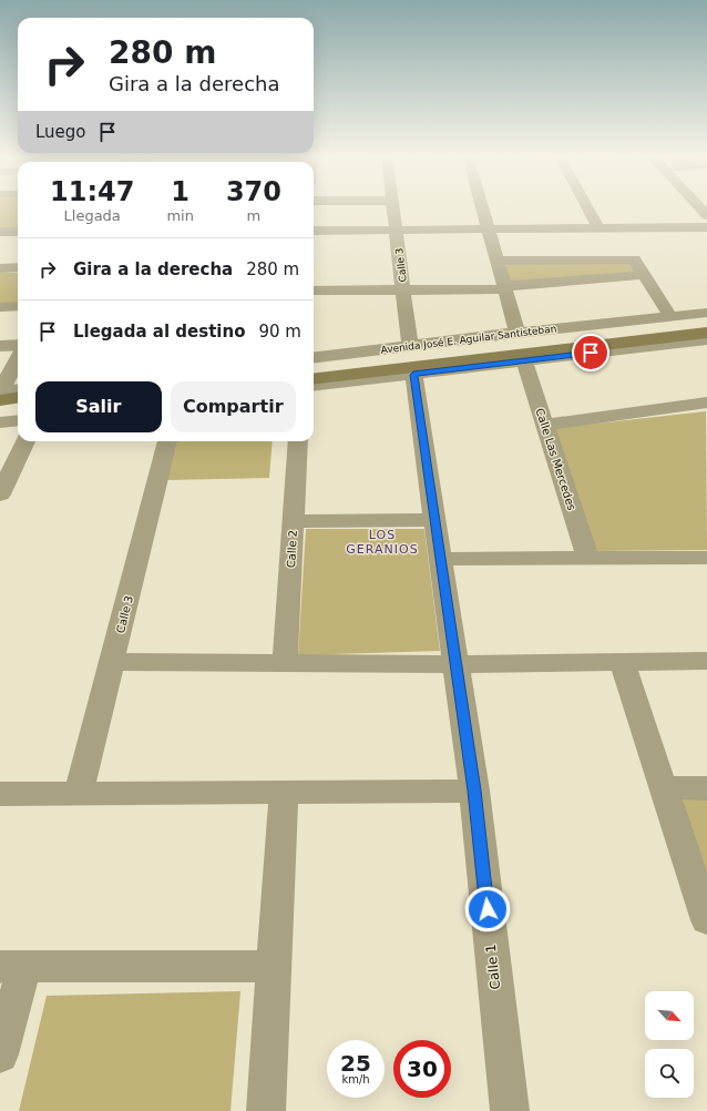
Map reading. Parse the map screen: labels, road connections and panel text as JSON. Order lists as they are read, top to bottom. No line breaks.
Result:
{"streets":{"main road":["Avenida José E. Aguilar Santisteban"],"street":["Calle 3","Calle Las Mercedes","Calle 2","Calle 1"]},"crossings":[["Calle 3","Avenida José E. Aguilar Santisteban"]],"districts":["LOS GERANIOS"],"north":"bottom right","page":{"turn":["280 m","Gira a la derecha"],"then":"Luego","eta":["11:47","Llegada","1","min","370","m"],"list":[{"name":"Gira a la derecha","value":"280 m"},{"name":"Llegada al destino","value":"90 m"}],"buttons":["Salir","Compartir"],"speed":"25 km/h","limit":"30"}}
